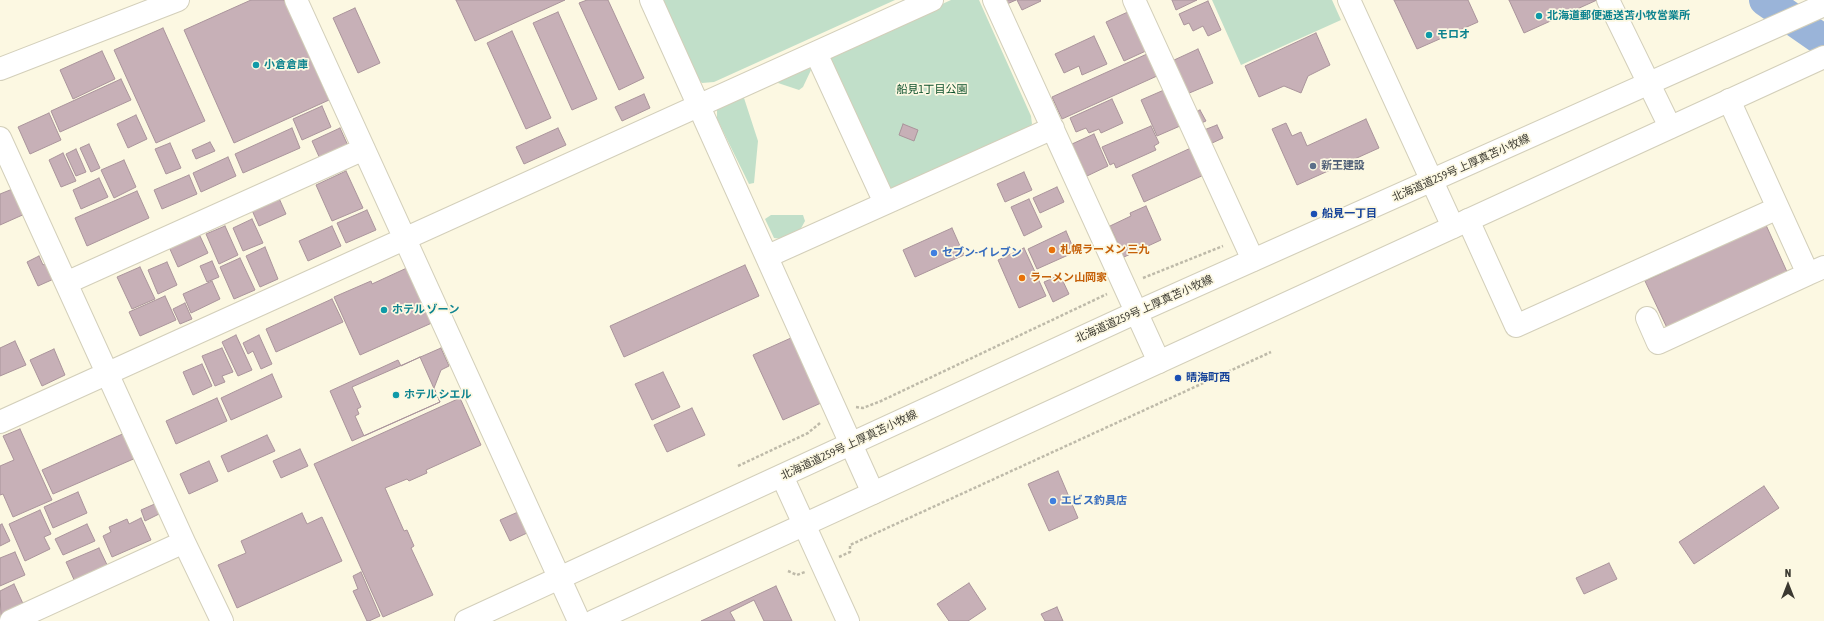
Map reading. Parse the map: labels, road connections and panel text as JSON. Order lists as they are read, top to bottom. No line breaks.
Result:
{"streets":{"street":["北海道道259号 上厚真苫小牧線"]},"parks":["船見1丁目公園"],"places":["北海道郵便逓送苫小牧営業所","モロオ","小倉倉庫","新王建設","船見一丁目","札幌ラーメン 三九","セブン-イレブン","ラーメン山岡家","ホテル ゾーン","晴海町西","ホテル シエル","エビス釣具店"],"north":"top"}
